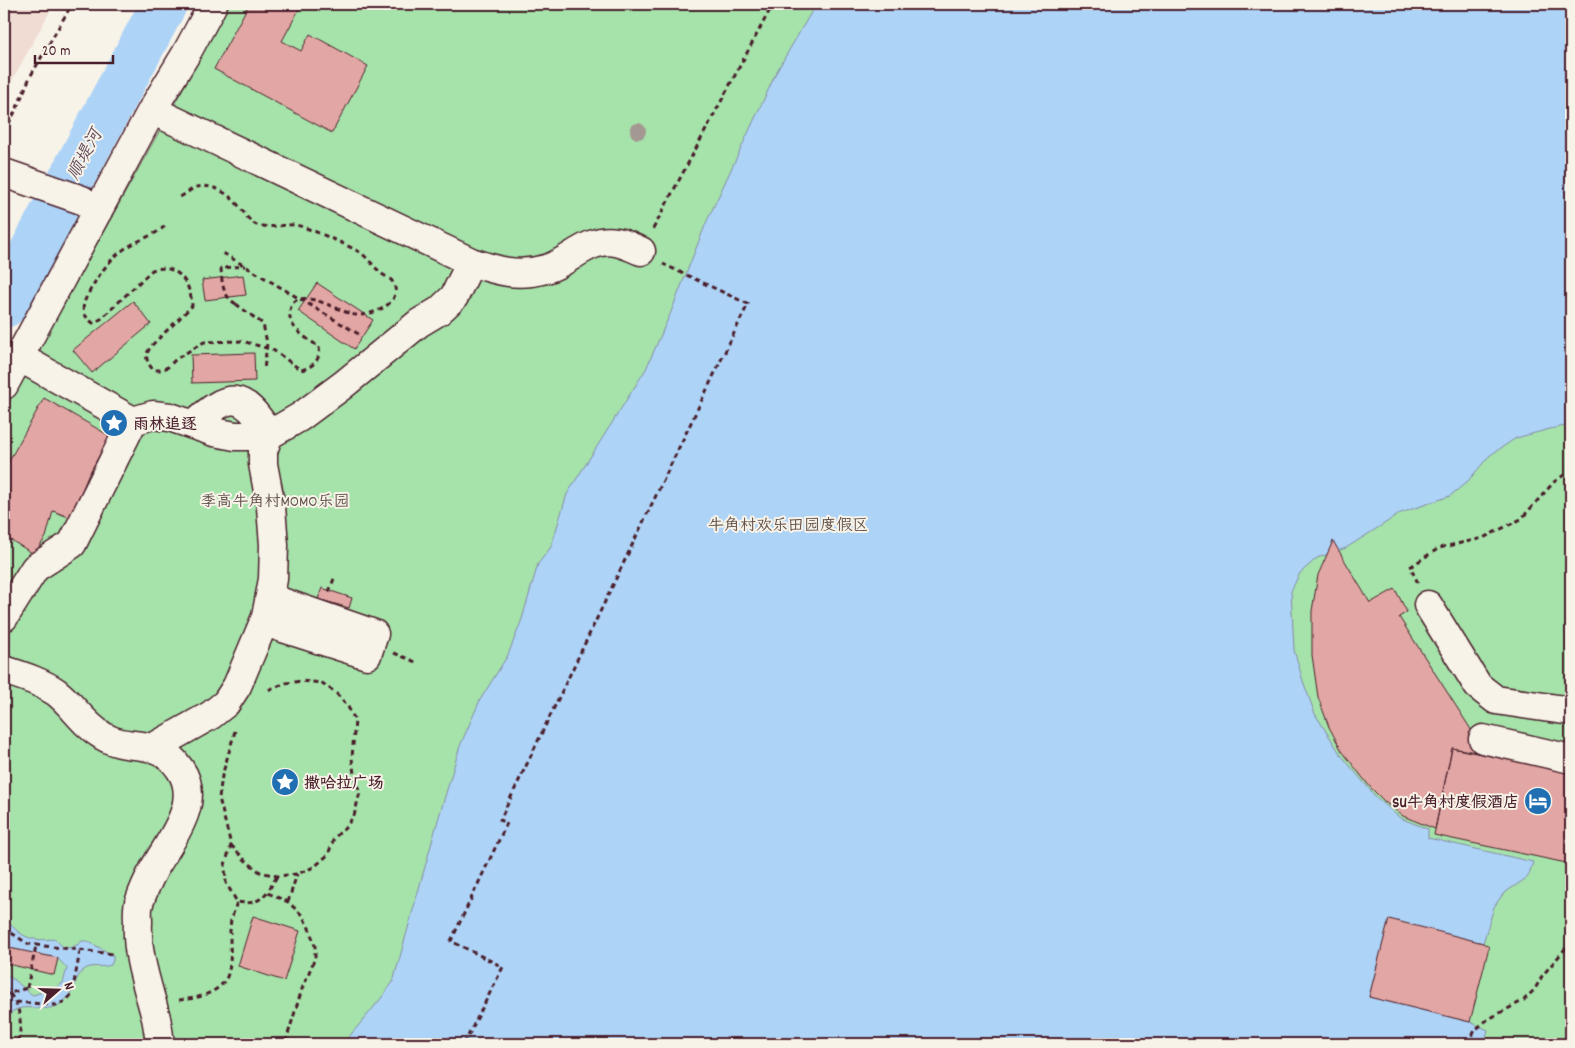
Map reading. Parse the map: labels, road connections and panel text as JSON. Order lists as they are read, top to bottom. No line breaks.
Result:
{"water":["顺堤河"],"parks":["季高牛角村MOMO乐园","牛角村欢乐田园度假区"],"places":{"place":["雨林追逐","撒哈拉广场"],"hotel":["SU牛角村度假酒店"]},"scale_bar":"20 m","north":"right"}
